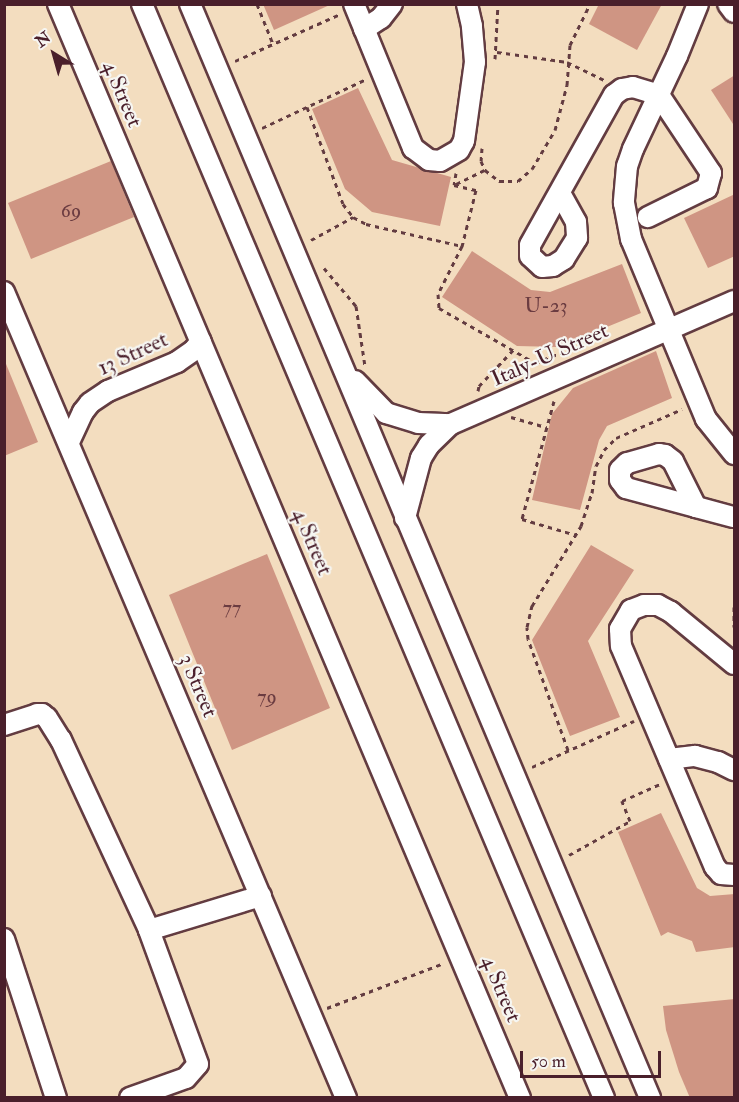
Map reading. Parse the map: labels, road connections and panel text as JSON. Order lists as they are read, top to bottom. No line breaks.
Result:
{"streets":{"street":["4 Street","13 Street","Italy-U Street","3 Street"]},"crossings":[["4 Street","13 Street"],["13 Street","3 Street"]],"house_numbers":["69","U-23","77","79"],"scale_bar":"50 m","north":"top left"}
